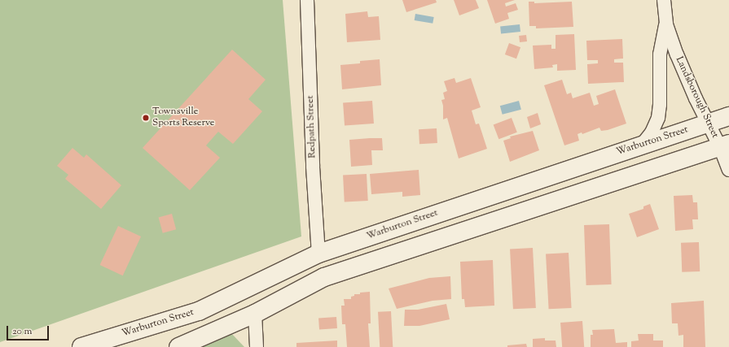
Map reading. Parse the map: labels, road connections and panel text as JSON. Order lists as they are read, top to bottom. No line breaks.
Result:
{"streets":{"main road":["Warburton Street"],"street":["Landsborough Street","Redpath Street"]},"crossings":[["Landsborough Street","Warburton Street"],["Redpath Street","Warburton Street"]],"places":["Townsville Sports Reserve"],"scale_bar":"20 m"}
